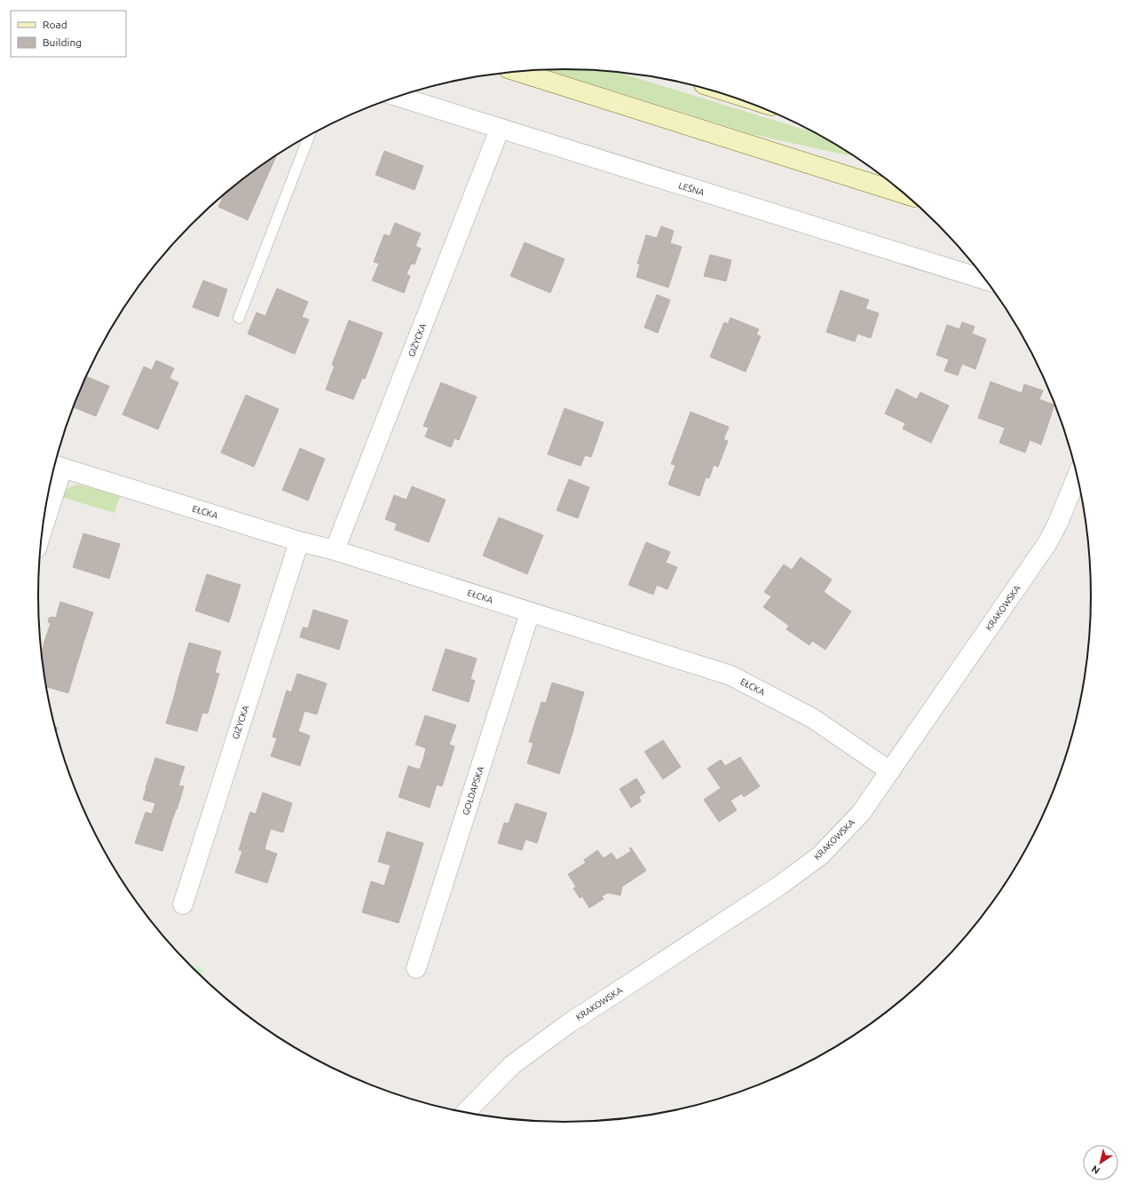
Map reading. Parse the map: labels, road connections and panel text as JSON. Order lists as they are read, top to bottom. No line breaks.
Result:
{"streets":{"street":["LEŚNA","GIŻYCKA","EŁCKA","KRAKOWSKA","GOŁDAPSKA"]},"crossings":[["LEŚNA","GIŻYCKA"],["GIŻYCKA","EŁCKA"],["EŁCKA","KRAKOWSKA"],["EŁCKA","GOŁDAPSKA"]],"legend":["Road","Building"],"north":"bottom left"}
